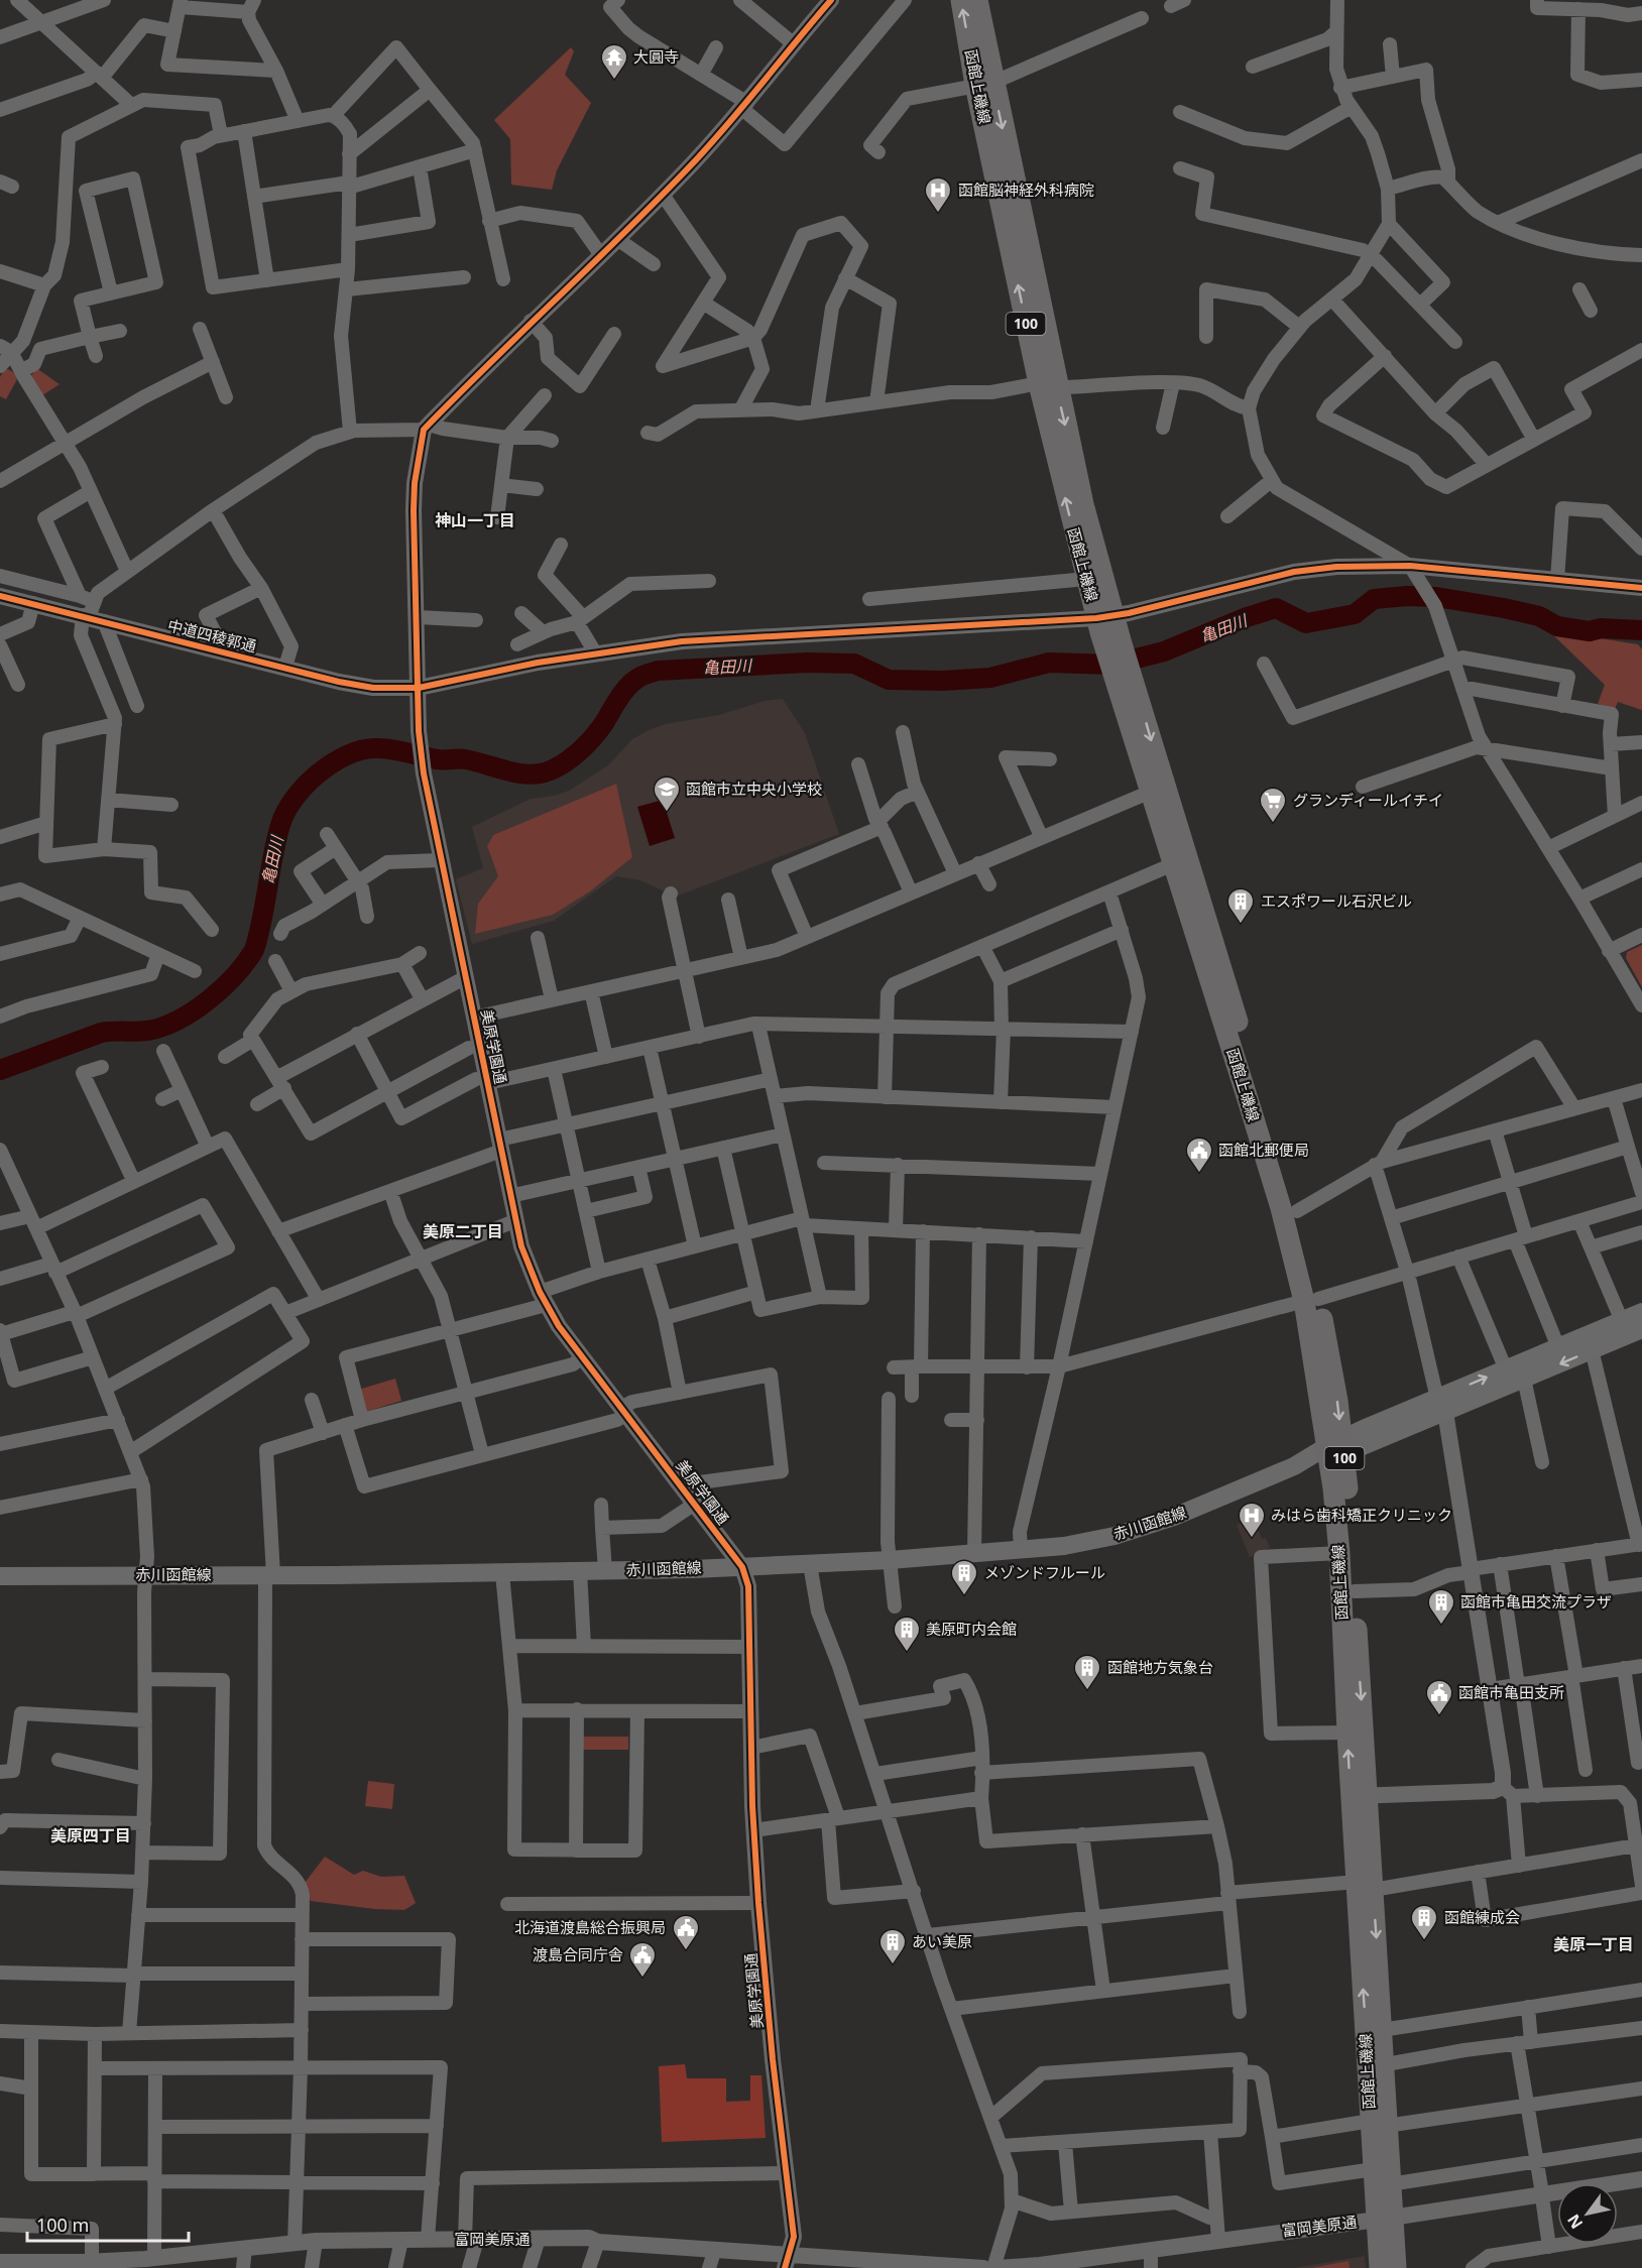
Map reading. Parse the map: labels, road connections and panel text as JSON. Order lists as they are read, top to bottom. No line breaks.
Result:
{"streets":{"main road":["函館上磯線","100","赤川函館線"],"street":["中道四稜郭通","美原学園通","富岡美原通"]},"crossings":[["函館上磯線","中道四稜郭通"],["函館上磯線","赤川函館線"],["函館上磯線","富岡美原通"],["中道四稜郭通","美原学園通"],["美原学園通","赤川函館線"],["美原学園通","富岡美原通"]],"districts":["神山一丁目","美原二丁目","美原四丁目","美原一丁目"],"water":["亀田川"],"places":{"temple":["大圓寺"],"hospital":["函館脳神経外科病院","みはら歯科矯正クリニック"],"school or university":["函館市立中央小学校"],"supermarket":["グランディールイチイ"],"building":["エスポワール石沢ビル","メゾンドフルール","函館市亀田交流プラザ","美原町内会館","函館地方気象台","函館練成会","あい美原"],"public building":["函館北郵便局","函館市亀田支所","北海道渡島総合振興局","渡島合同庁舎"]},"scale_bar":"100 m","north":"bottom left"}
